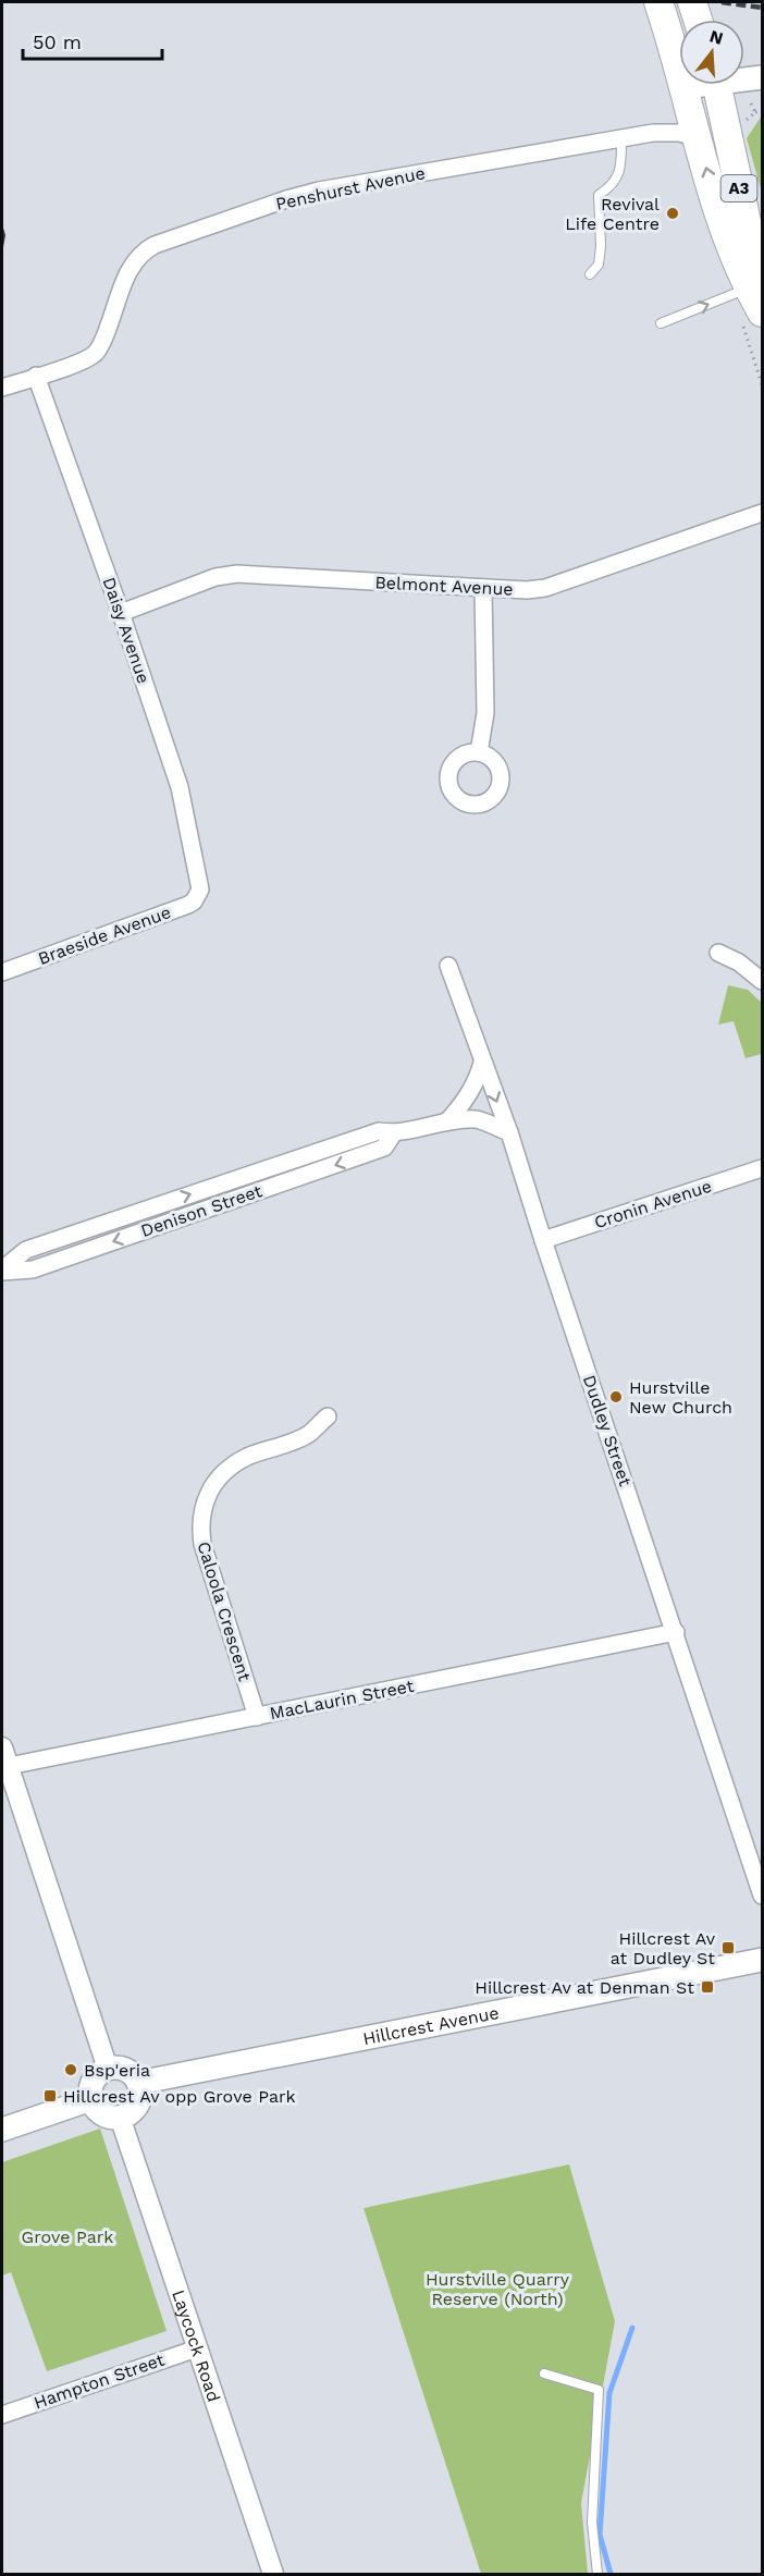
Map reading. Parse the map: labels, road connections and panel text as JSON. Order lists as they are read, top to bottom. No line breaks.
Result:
{"streets":{"highway":["A3"],"main road":["Hillcrest Avenue"],"street":["Penshurst Avenue","Belmont Avenue","Daisy Avenue","Braeside Avenue","Cronin Avenue","Denison Street","Dudley Street","Caloola Crescent","MacLaurin Street","Laycock Road","Hampton Street"]},"crossings":[["Penshurst Avenue","A3"],["Penshurst Avenue","Daisy Avenue"],["Belmont Avenue","Daisy Avenue"],["Daisy Avenue","Braeside Avenue"],["Cronin Avenue","Dudley Street"],["Denison Street","Dudley Street"],["Dudley Street","MacLaurin Street"],["Caloola Crescent","MacLaurin Street"],["Hillcrest Avenue","Laycock Road"],["Laycock Road","Hampton Street"]],"parks":["Grove Park","Hurstville Quarry Reserve (North)"],"places":{"other":["Revival Life Centre","Hurstville New Church","Bsp'eria"],"transit":["Hillcrest Av at Dudley St","Hillcrest Av at Denman St","Hillcrest Av opp Grove Park"]},"scale_bar":"50 m","north":"top"}
